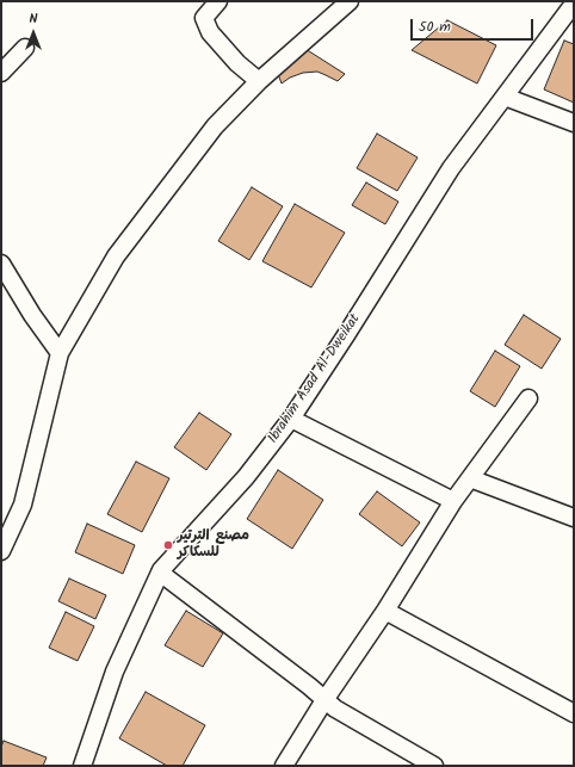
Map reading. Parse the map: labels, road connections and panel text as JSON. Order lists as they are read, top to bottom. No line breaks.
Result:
{"streets":{"street":["Ibrahim Asad Al-Dweikat"]},"places":["مصنع الترتير للسكاكر"],"scale_bar":"50 m","north":"top"}
